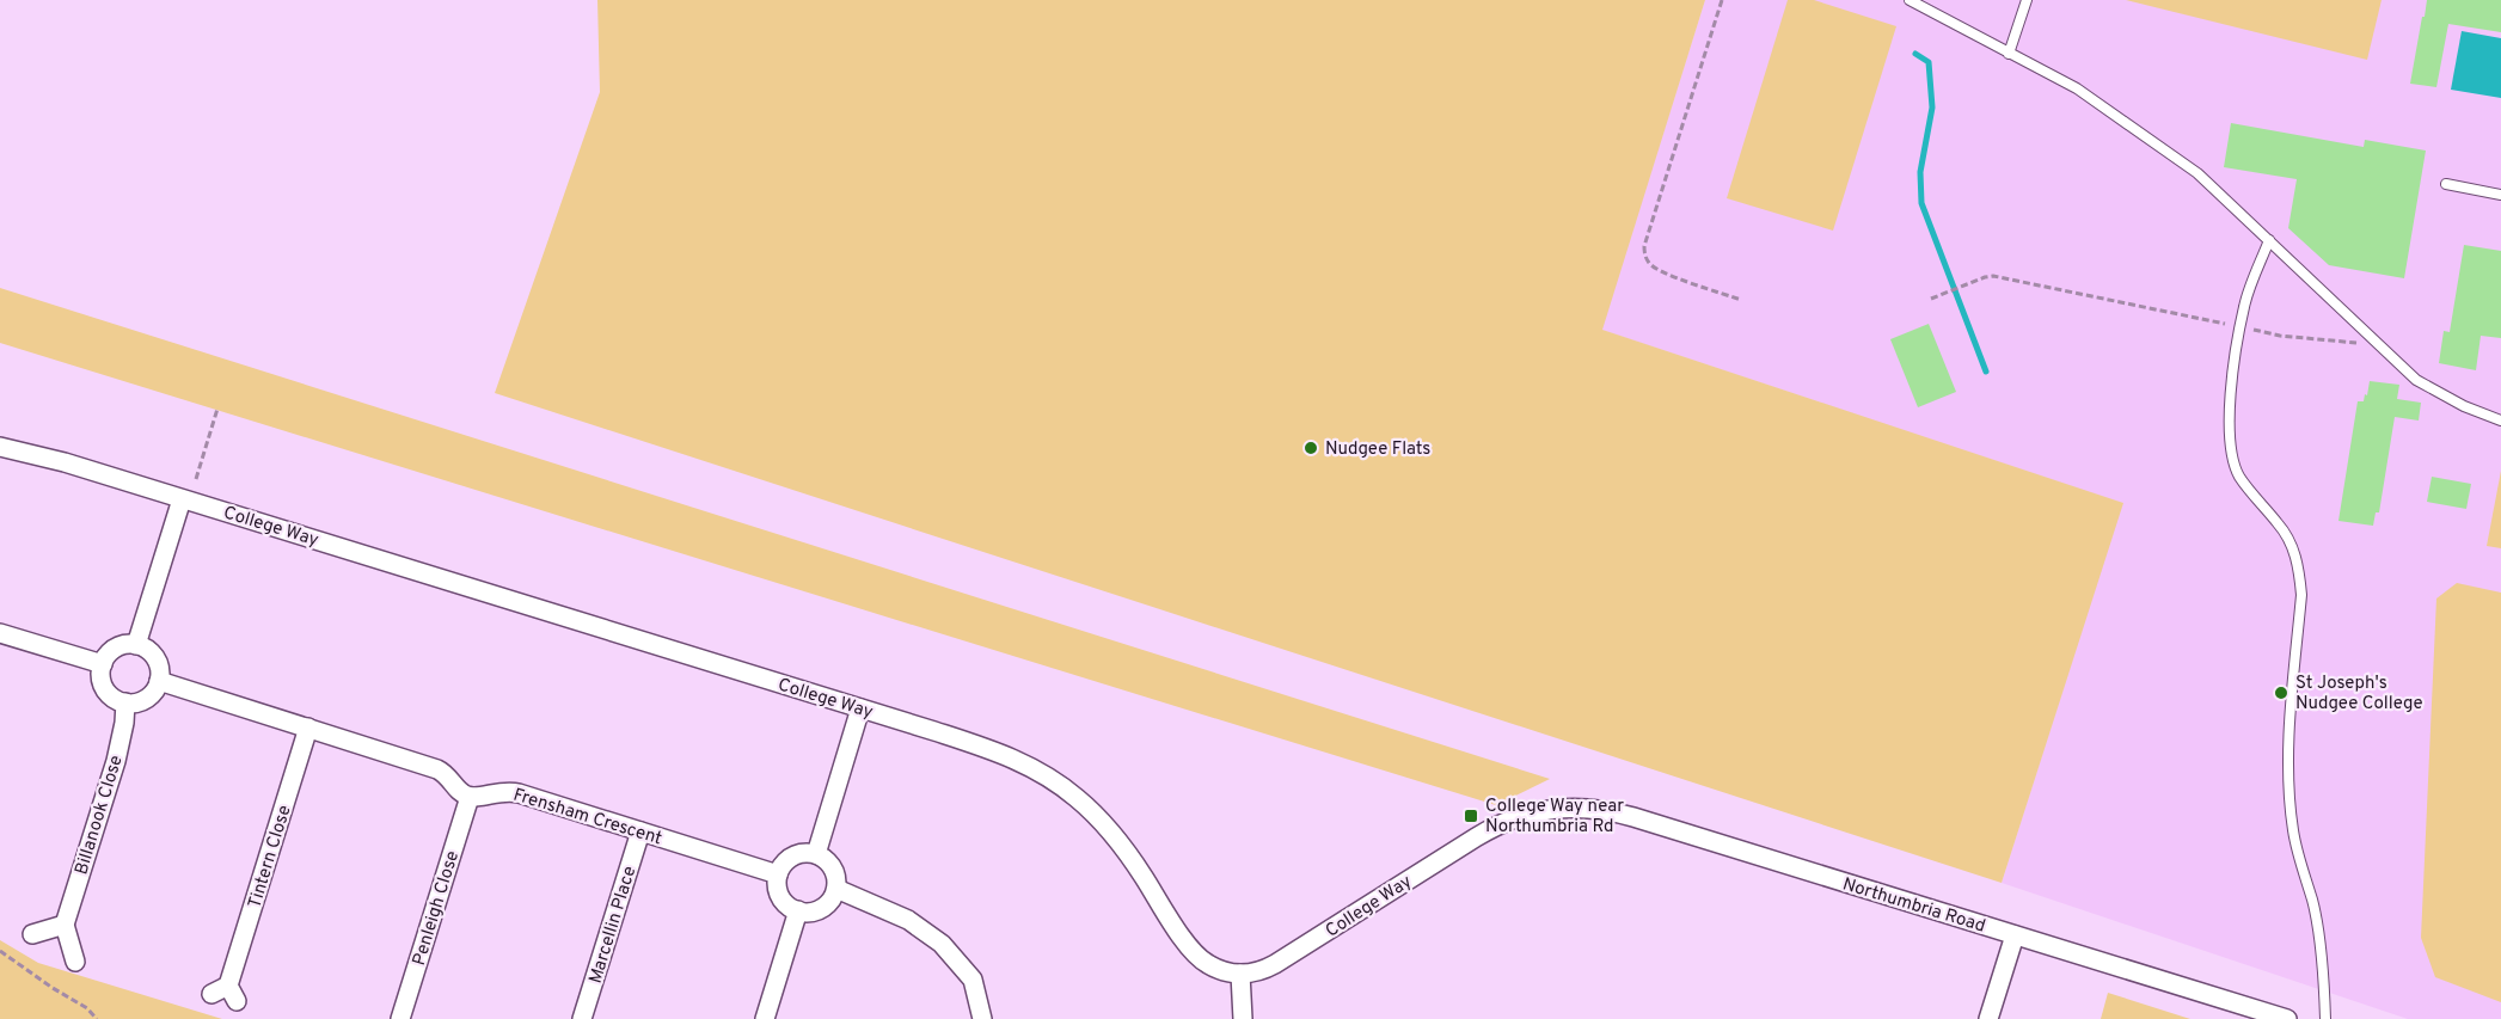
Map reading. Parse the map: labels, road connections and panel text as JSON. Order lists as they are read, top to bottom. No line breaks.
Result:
{"streets":{"street":["College Way","Billanook Close","Frensham Crescent","Tintern Close","Northumbria Road","Penleigh Close","Marcellin Place"]},"crossings":[["College Way","Northumbria Road"],["Frensham Crescent","Penleigh Close"],["Frensham Crescent","Marcellin Place"]],"places":{"other":["Nudgee Flats","St Joseph's Nudgee College"],"transit":["College Way near Northumbria Rd"]}}
